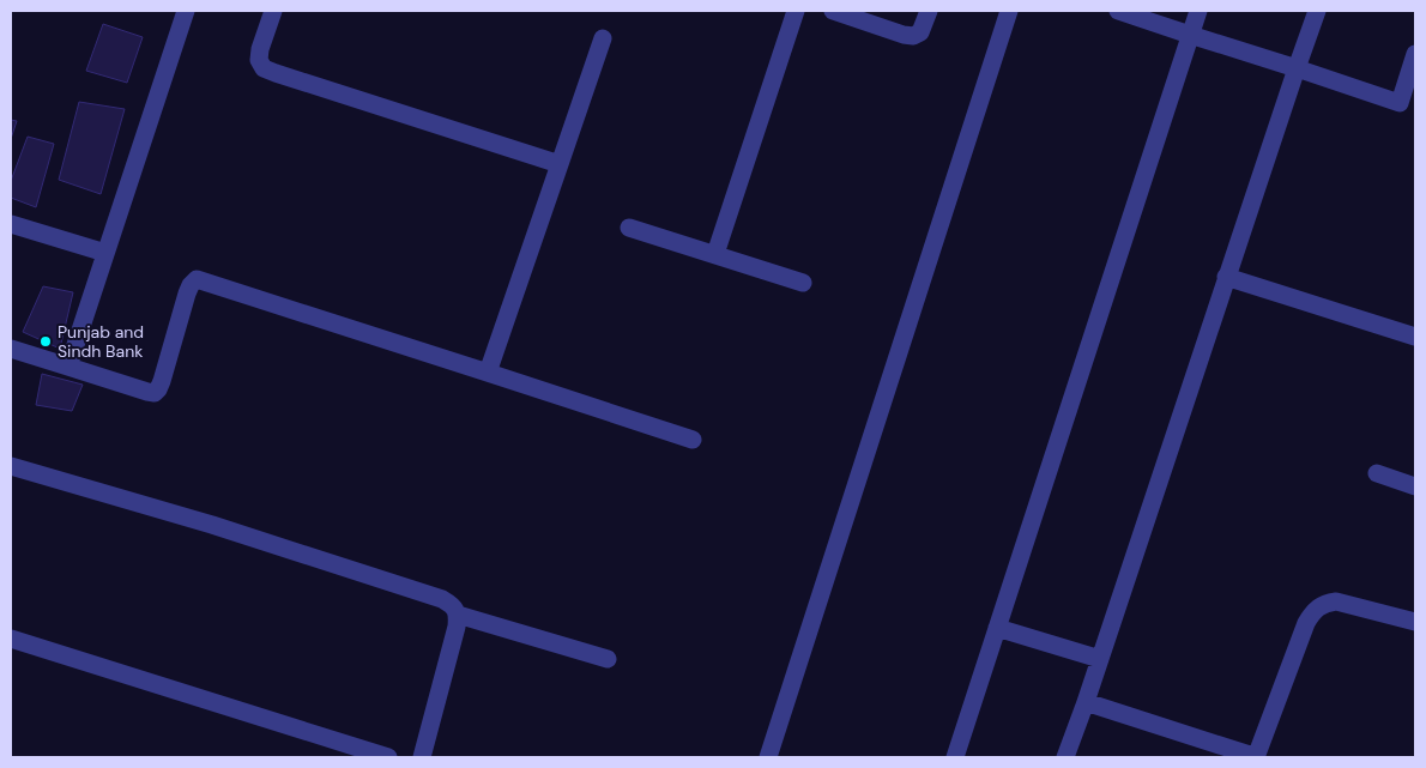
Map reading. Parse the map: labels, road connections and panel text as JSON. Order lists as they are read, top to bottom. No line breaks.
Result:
{"places":["Punjab and Sindh Bank"]}
